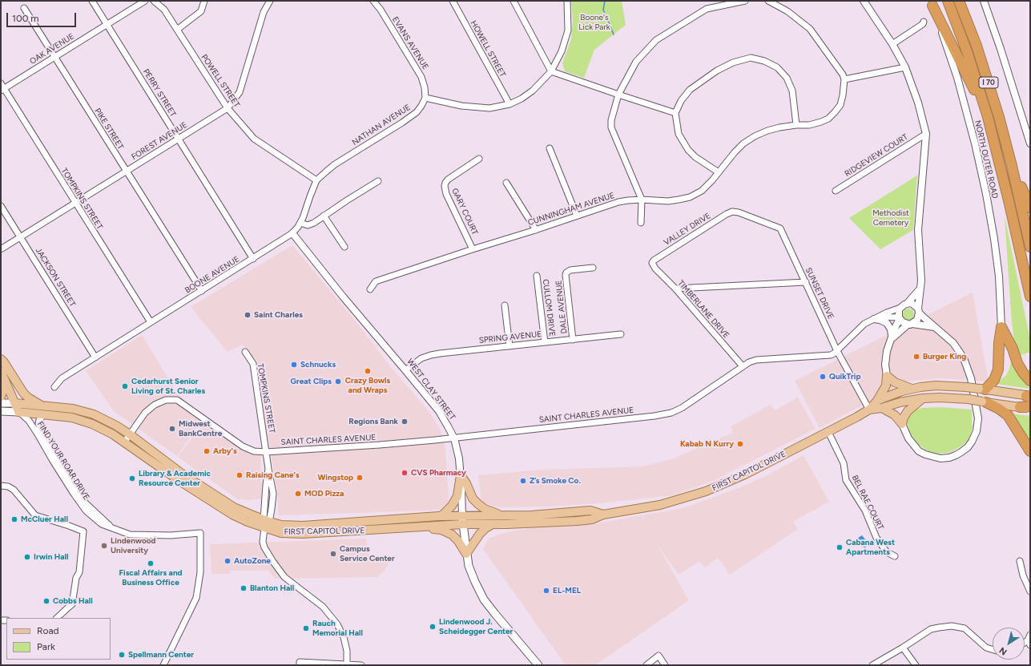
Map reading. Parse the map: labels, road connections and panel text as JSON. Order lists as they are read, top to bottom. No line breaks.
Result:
{"streets":{"highway":["I 70"],"main road":["WEST CLAY STREET","FIRST CAPITOL DRIVE"],"street":["EVANS AVENUE","OAK AVENUE","HOWELL STREET","POWELL STREET","PERRY STREET","NATHAN AVENUE","PIKE STREET","FOREST AVENUE","RIDGEVIEW COURT","NORTH OUTER ROAD","TOMPKINS STREET","CUNNINGHAM AVENUE","GARY COURT","VALLEY DRIVE","BOONE AVENUE","JACKSON STREET","SUNSET DRIVE","DALE AVENUE","CULLOM DRIVE","TIMBERLANE DRIVE","SPRING AVENUE","SAINT CHARLES AVENUE","FIND YOUR ROAR DRIVE","BEL RAE COURT"]},"crossings":[["EVANS AVENUE","NATHAN AVENUE"],["OAK AVENUE","PERRY STREET"],["OAK AVENUE","PIKE STREET"],["OAK AVENUE","TOMPKINS STREET"],["POWELL STREET","NATHAN AVENUE"],["POWELL STREET","FOREST AVENUE"],["PERRY STREET","FOREST AVENUE"],["PERRY STREET","BOONE AVENUE"],["NATHAN AVENUE","BOONE AVENUE"],["PIKE STREET","FOREST AVENUE"],["PIKE STREET","BOONE AVENUE"],["FOREST AVENUE","TOMPKINS STREET"],["FOREST AVENUE","JACKSON STREET"],["TOMPKINS STREET","BOONE AVENUE"],["TOMPKINS STREET","SAINT CHARLES AVENUE"],["TOMPKINS STREET","FIRST CAPITOL DRIVE"],["CUNNINGHAM AVENUE","GARY COURT"],["VALLEY DRIVE","SUNSET DRIVE"],["VALLEY DRIVE","TIMBERLANE DRIVE"],["BOONE AVENUE","JACKSON STREET"],["BOONE AVENUE","WEST CLAY STREET"],["SUNSET DRIVE","SAINT CHARLES AVENUE"],["SUNSET DRIVE","FIRST CAPITOL DRIVE"],["DALE AVENUE","SPRING AVENUE"],["CULLOM DRIVE","SPRING AVENUE"],["TIMBERLANE DRIVE","SAINT CHARLES AVENUE"],["SPRING AVENUE","WEST CLAY STREET"],["WEST CLAY STREET","SAINT CHARLES AVENUE"],["WEST CLAY STREET","FIRST CAPITOL DRIVE"],["FIND YOUR ROAR DRIVE","FIRST CAPITOL DRIVE"],["FIRST CAPITOL DRIVE","BEL RAE COURT"]],"parks":["Boone's Lick Park","Methodist Cemetery"],"places":["Saint Charles","Burger King","Schnucks","Crazy Bowls and Wraps","QuikTrip","Great Clips","Cedarhurst Senior Living of St. Charles","Regions Bank","Midwest BankCentre","Kabab N Kurry","Arby's","CVS Pharmacy","Raising Cane's","Wingstop","Library & Academic Resource Center","Z’s Smoke Co.","MOD Pizza","McCluer Hall","Lindenwood University","Cabana West Apartments","Campus Service Center","Irwin Hall","AutoZone","Fiscal Affairs and Business Office","Blanton Hall","EL-MEL","Cobbs Hall","Lindenwood J. Scheidegger Center","Rauch Memorial Hall","Spellmann Center"],"legend":["Road","Park"],"scale_bar":"100 m","north":"bottom left"}
